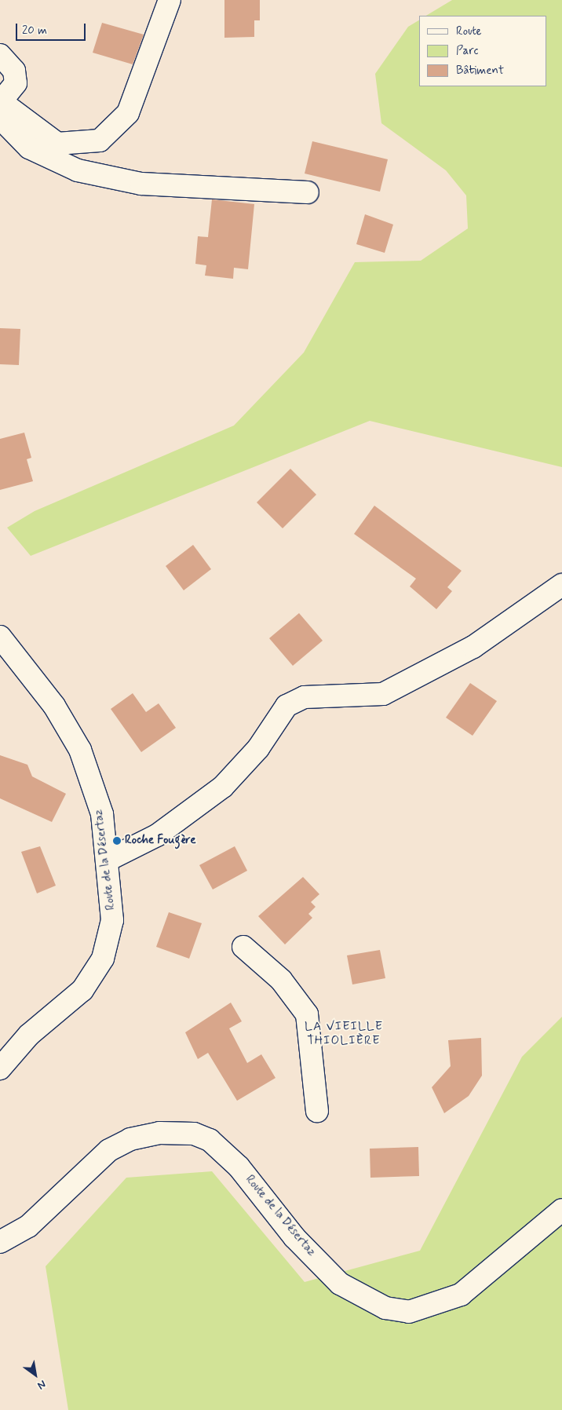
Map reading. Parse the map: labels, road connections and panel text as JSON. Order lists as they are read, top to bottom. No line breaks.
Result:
{"streets":{"street":["Route de la Désertaz"]},"districts":["LA VIEILLE THIOLIÈRE"],"places":["Roche Fougère"],"legend":["Route","Parc","Bâtiment"],"scale_bar":"20 m","north":"bottom right"}
